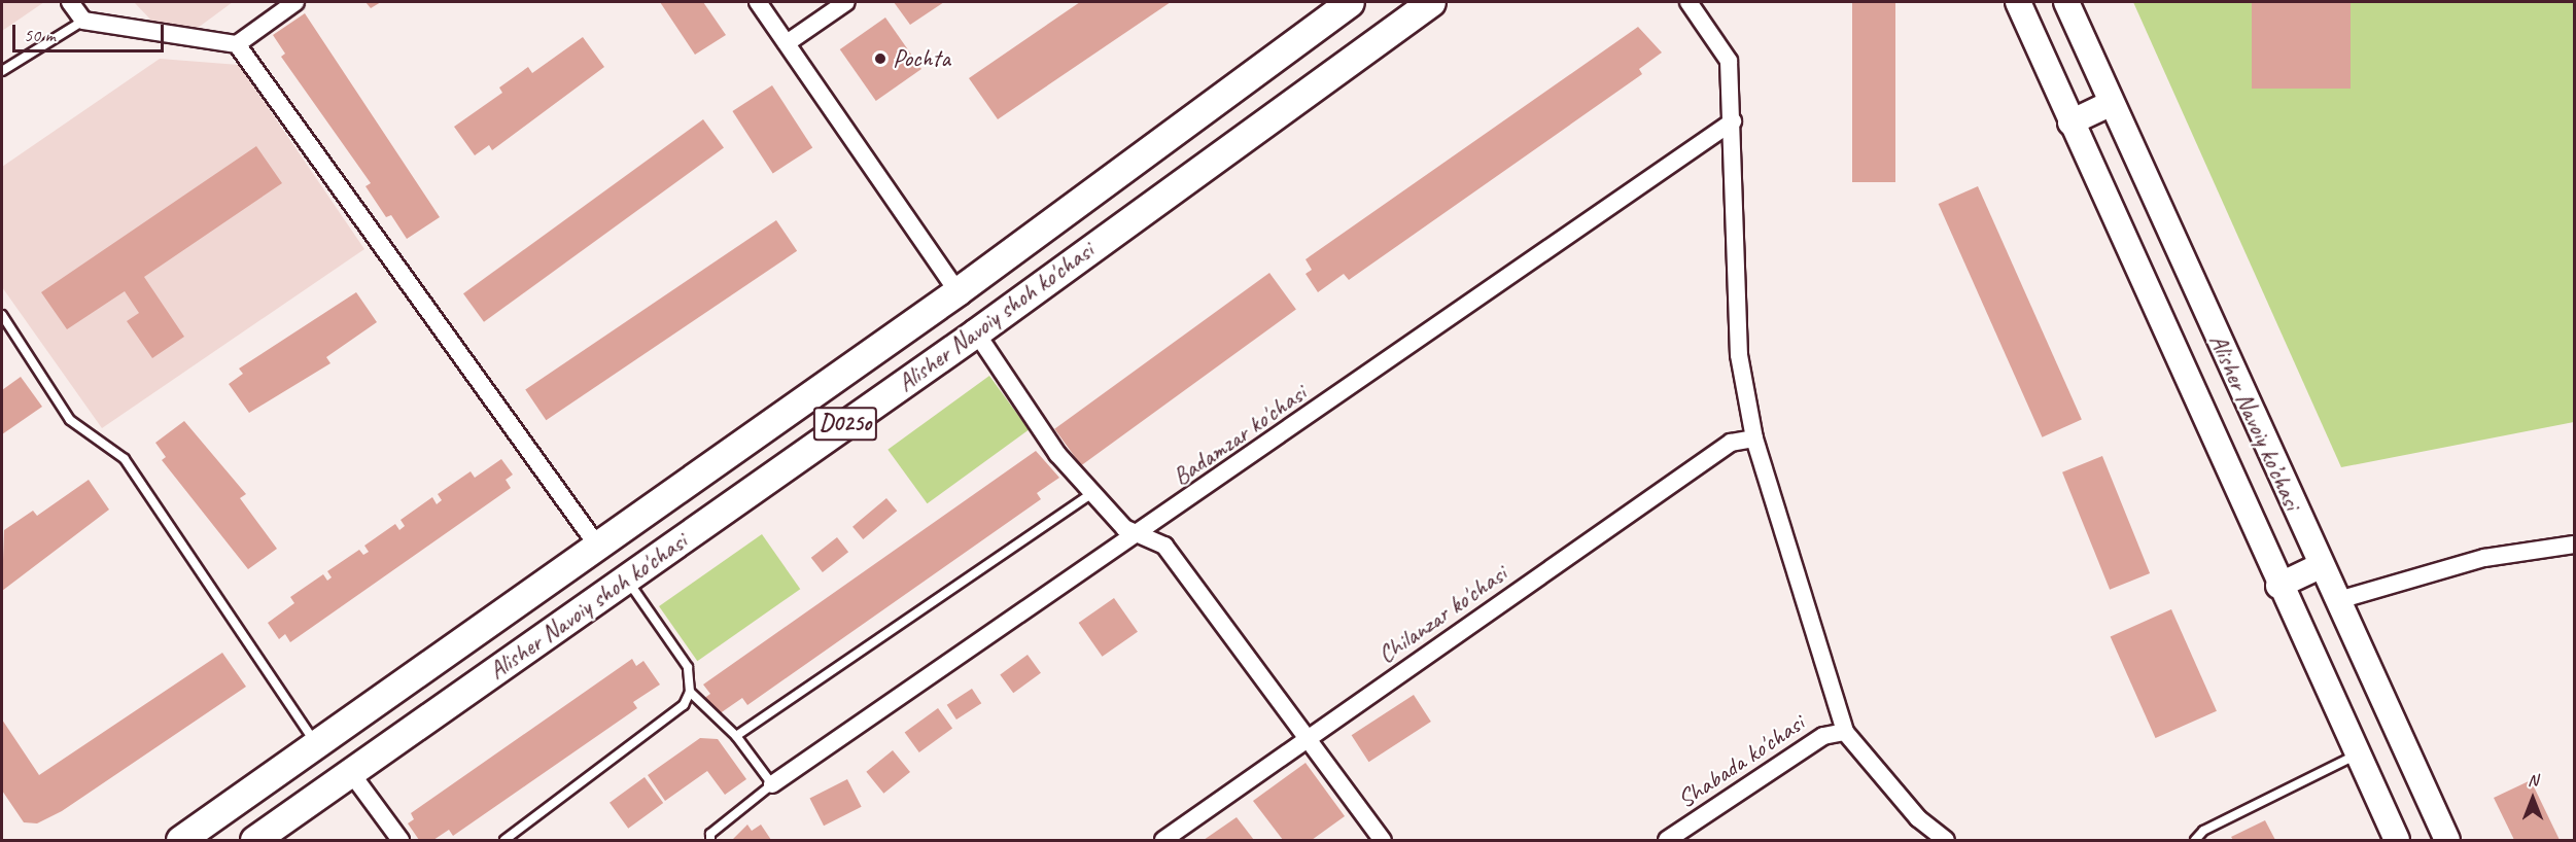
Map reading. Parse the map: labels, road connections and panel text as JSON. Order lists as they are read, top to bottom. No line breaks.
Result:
{"streets":{"main road":["Alisher Navoiy shoh ko'chasi","Alisher Navoiy ko’chasi","D025o"],"street":["Badamzar ko'chasi","Chilanzar ko'chasi","Shabada ko'chasi"]},"places":["Pochta"],"scale_bar":"50 m","north":"top"}
